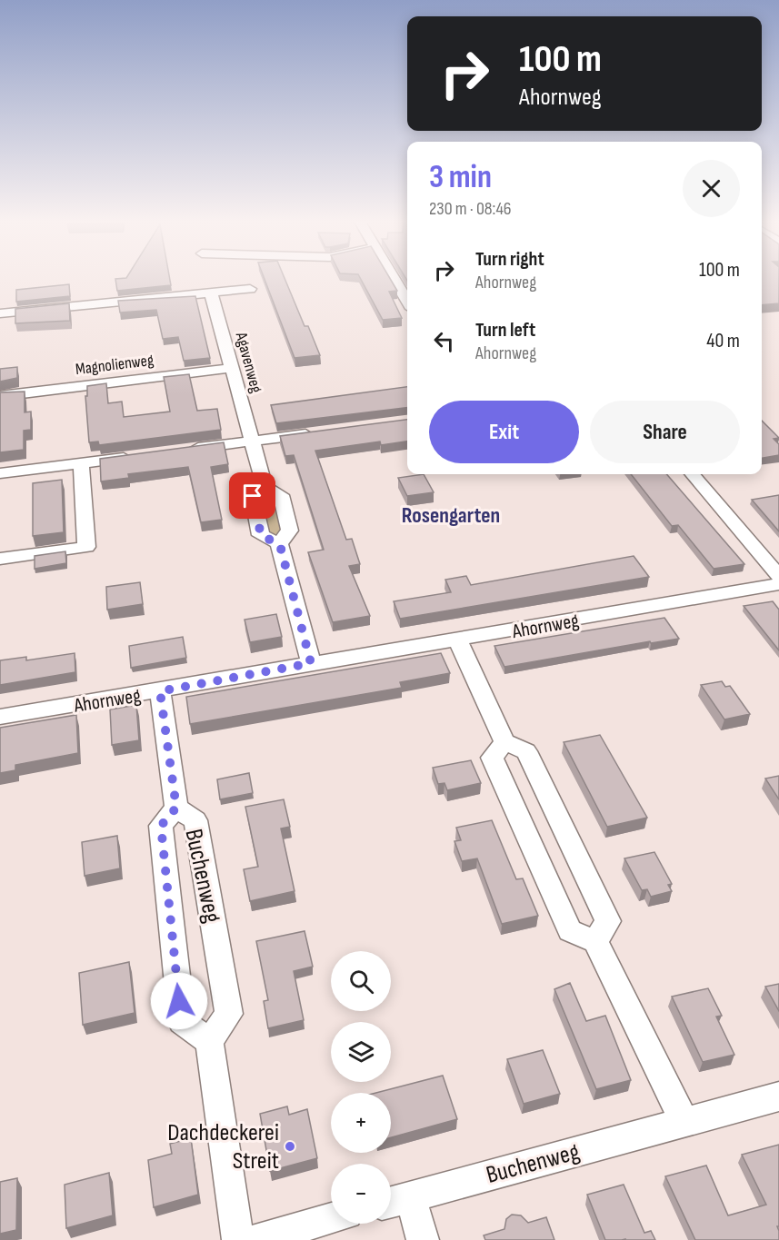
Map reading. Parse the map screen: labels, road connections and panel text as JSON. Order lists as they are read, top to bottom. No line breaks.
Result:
{"streets":{"street":["Agavenweg","Magnolienweg","Ahornweg","Buchenweg"]},"crossings":[["Agavenweg","Magnolienweg"],["Ahornweg","Buchenweg"]],"districts":["Rosengarten"],"places":["Dachdeckerei Streit"],"page":{"turn":["100 m","Ahornweg"],"heading":["3 min","230 m · 08:46"],"list":[{"name":"Turn right","note":"Ahornweg","value":"100 m"},{"name":"Turn left","note":"Ahornweg","value":"40 m"}],"buttons":["Exit","Share"],"map_buttons":["+","−"]}}
